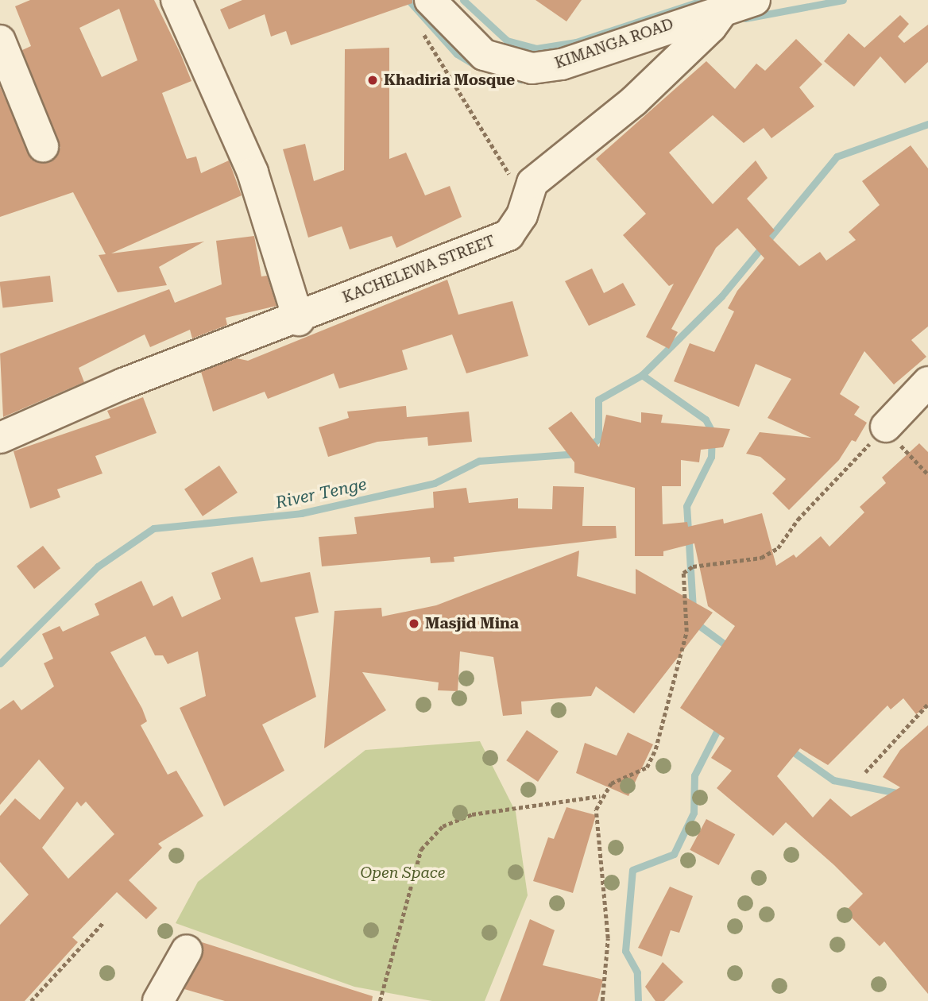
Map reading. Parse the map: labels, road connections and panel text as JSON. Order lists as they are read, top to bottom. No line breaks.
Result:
{"streets":{"street":["KIMANGA ROAD","KACHELEWA STREET"]},"crossings":[["KIMANGA ROAD","KACHELEWA STREET"]],"water":["River Tenge"],"parks":["Open Space"],"places":["Khadiria Mosque","Masjid Mina"]}
